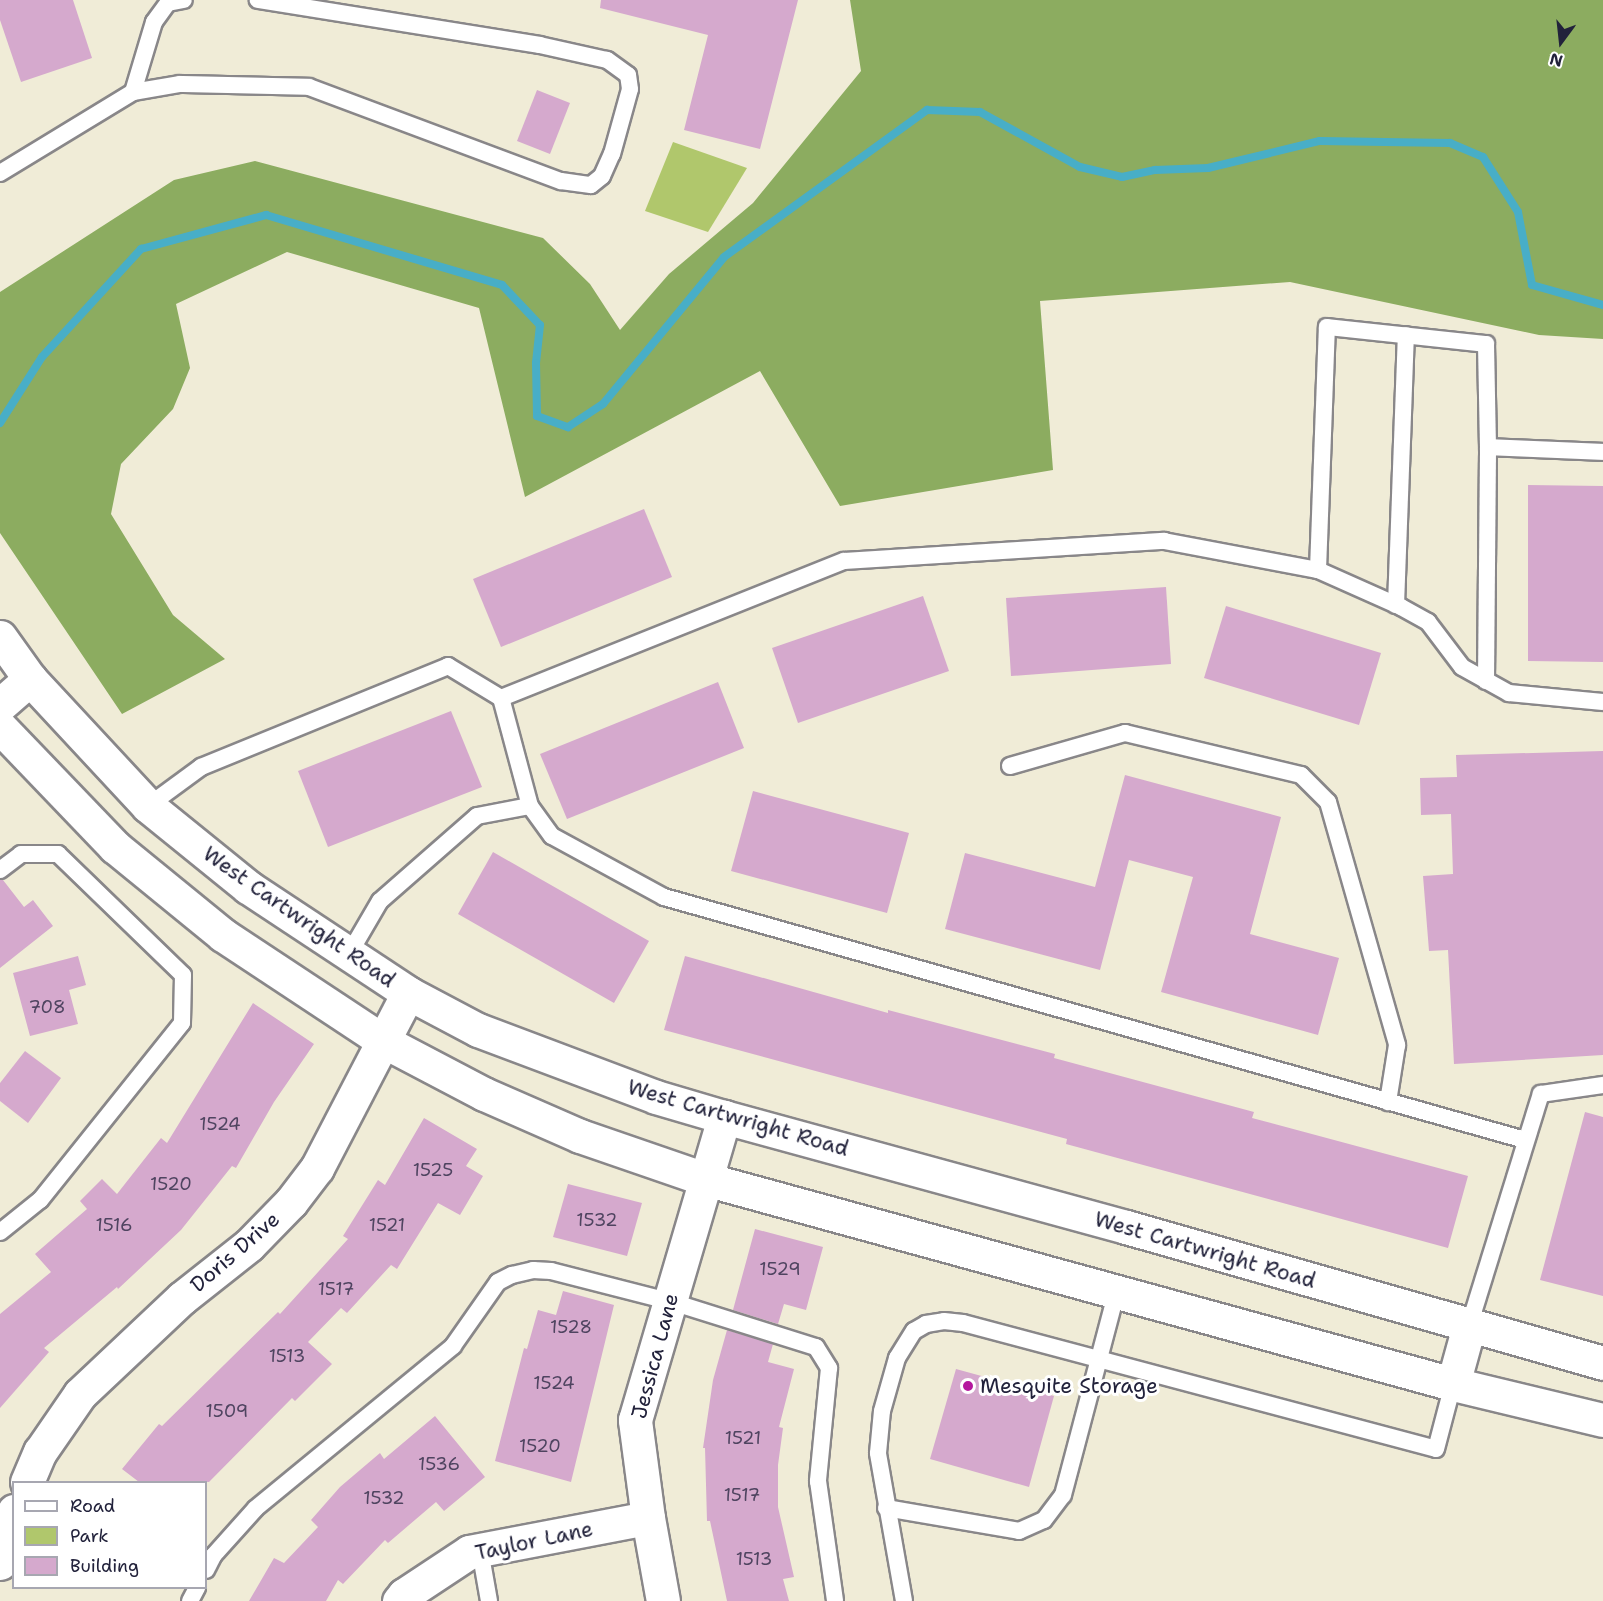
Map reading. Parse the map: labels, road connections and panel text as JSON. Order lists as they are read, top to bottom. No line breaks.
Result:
{"streets":{"main road":["West Cartwright Road","Doris Drive","Jessica Lane","Taylor Lane"]},"crossings":[["West Cartwright Road","Doris Drive"],["West Cartwright Road","Jessica Lane"],["Jessica Lane","Taylor Lane"]],"places":["Mesquite Storage"],"house_numbers":["708","1524","1525","1520","1532","1516","1521","1529","1517","1528","1513","1524","1509","1521","1520","1536","1517","1532","1513"],"legend":["Road","Park","Building"],"north":"bottom"}
